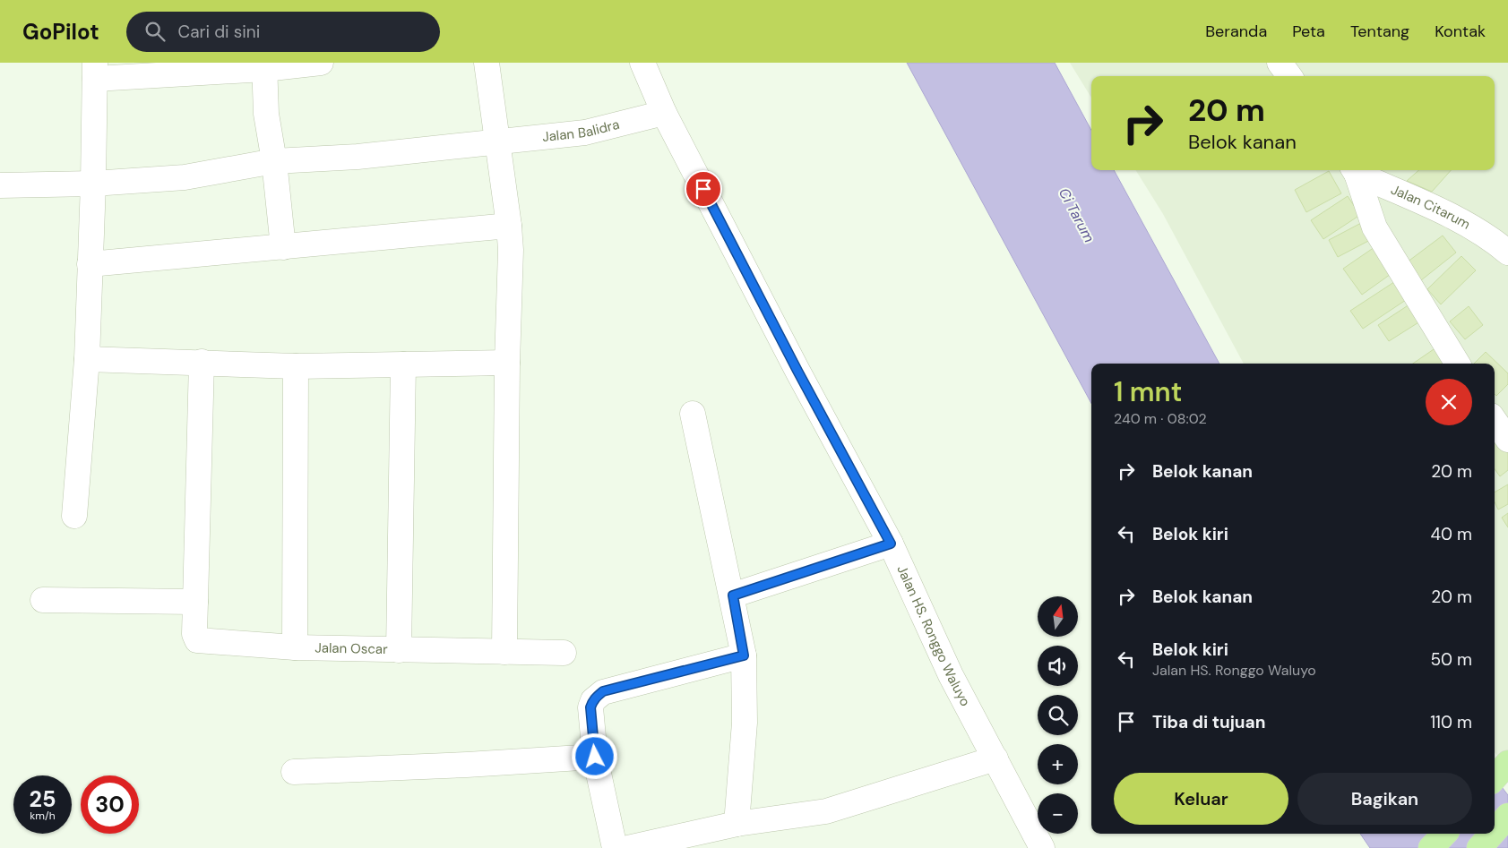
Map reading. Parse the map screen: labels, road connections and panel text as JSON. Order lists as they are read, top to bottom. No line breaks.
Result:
{"streets":{"street":["Jalan Balidra","Jalan Citarum","Jalan HS. Ronggo Waluyo","Jalan Oscar"]},"crossings":[["Jalan Balidra","Jalan HS. Ronggo Waluyo"]],"water":["Ci Tarum"],"north":"top","page":{"header":"GoPilot","search":"Cari di sini","nav":["Beranda","Peta","Tentang","Kontak"],"turn":["20 m","Belok kanan"],"heading":["1 mnt","240 m · 08:02"],"list":[{"name":"Belok kanan","value":"20 m"},{"name":"Belok kiri","value":"40 m"},{"name":"Belok kanan","value":"20 m"},{"name":"Belok kiri","note":"Jalan HS. Ronggo Waluyo","value":"50 m"},{"name":"Tiba di tujuan","value":"110 m"}],"map_buttons":["+","−"],"buttons":["Keluar","Bagikan"],"speed":"25 km/h","limit":"30"}}
